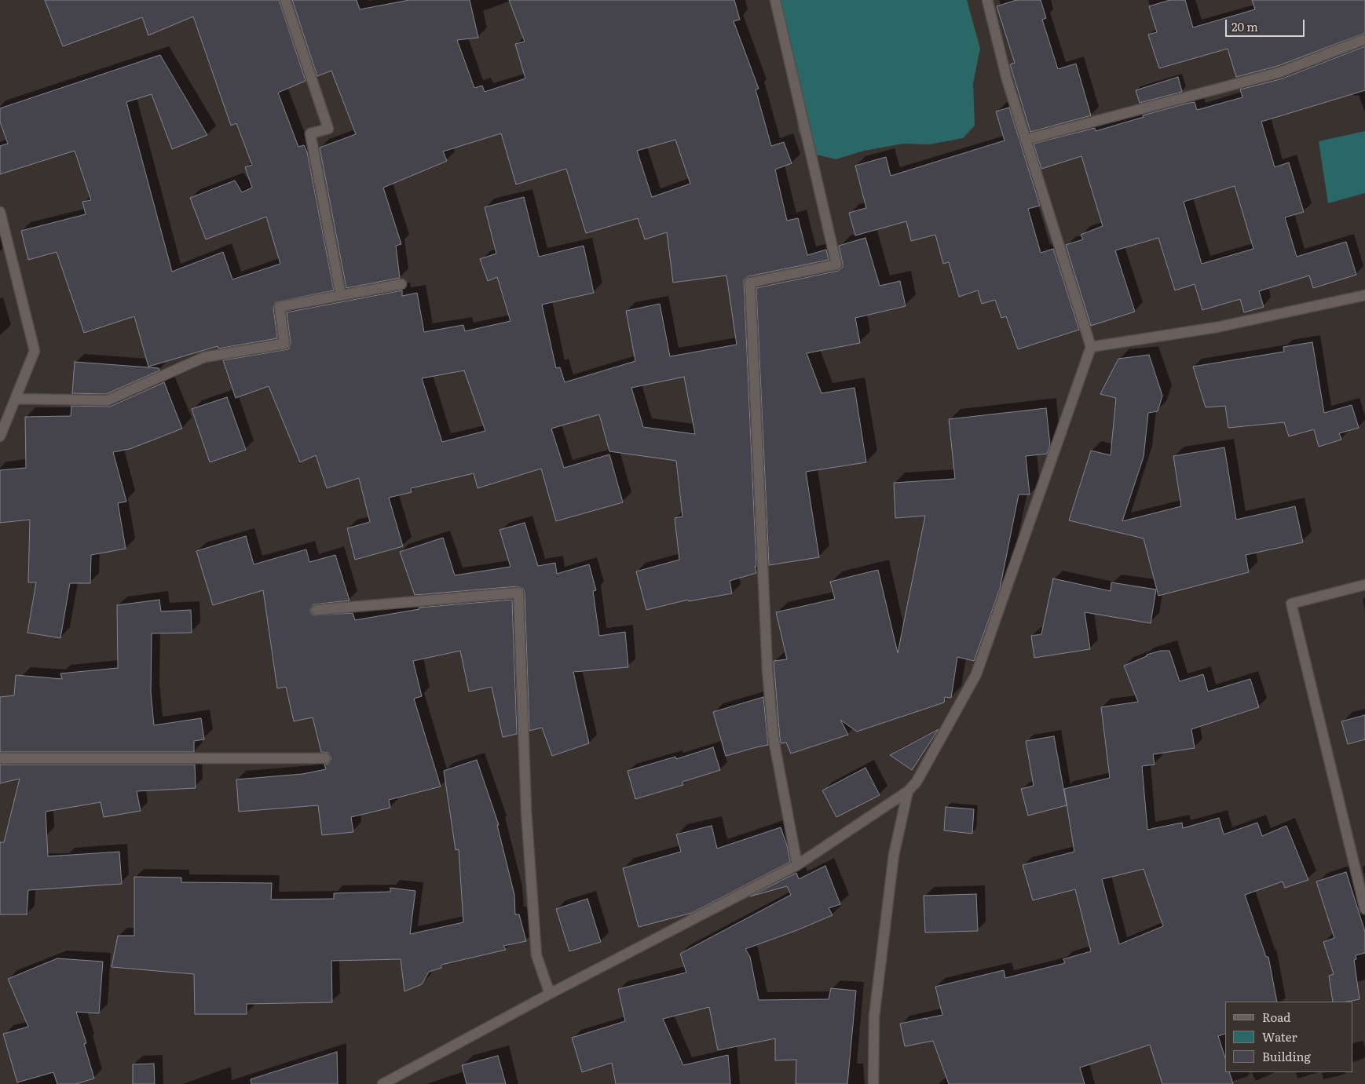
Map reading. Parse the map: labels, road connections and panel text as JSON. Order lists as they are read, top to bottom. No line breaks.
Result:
{"legend":["Road","Water","Building"],"scale_bar":"20 m"}
